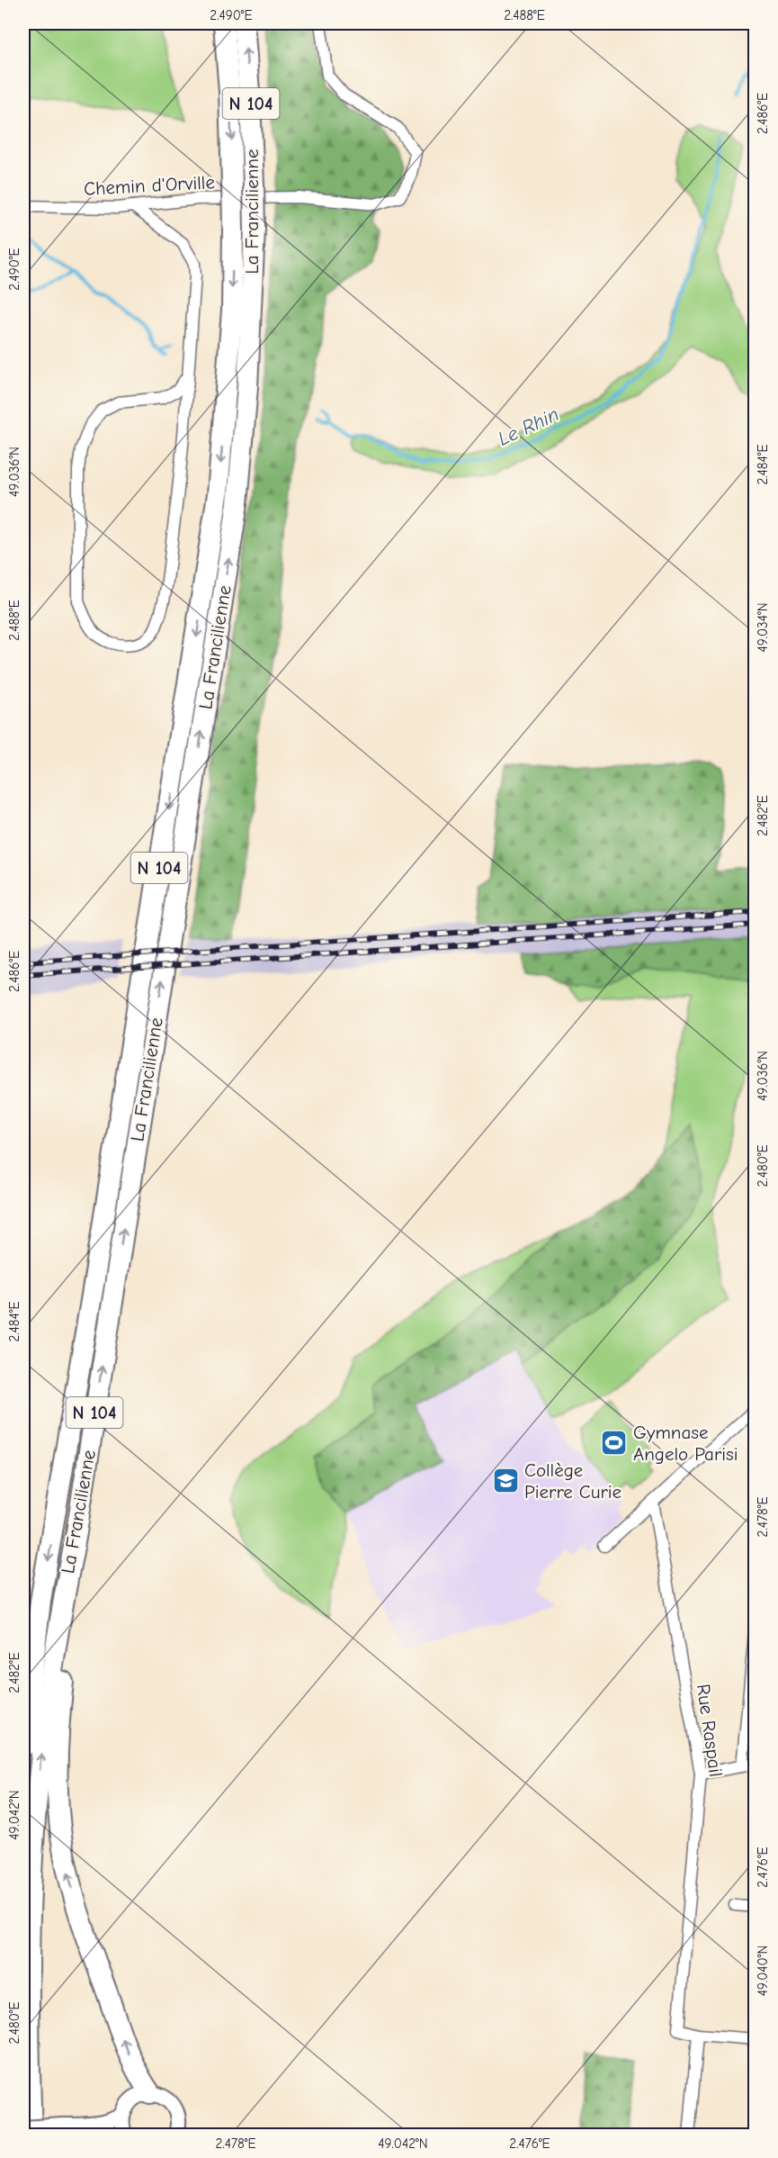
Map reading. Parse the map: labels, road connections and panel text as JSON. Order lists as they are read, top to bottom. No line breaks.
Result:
{"streets":{"highway":["N 104","La Francilienne"],"street":["Chemin d'Orville","Rue Raspail"]},"water":["Le Rhin"],"places":{"sports":["Gymnase Angelo Parisi"],"school or university":["Collège Pierre Curie"]},"coordinates":["2.490°E","2.488°E","2.486°E","2.484°E","49.036°N","49.034°N","2.482°E","2.480°E","2.478°E","49.042°N","2.476°E","49.040°N"]}
